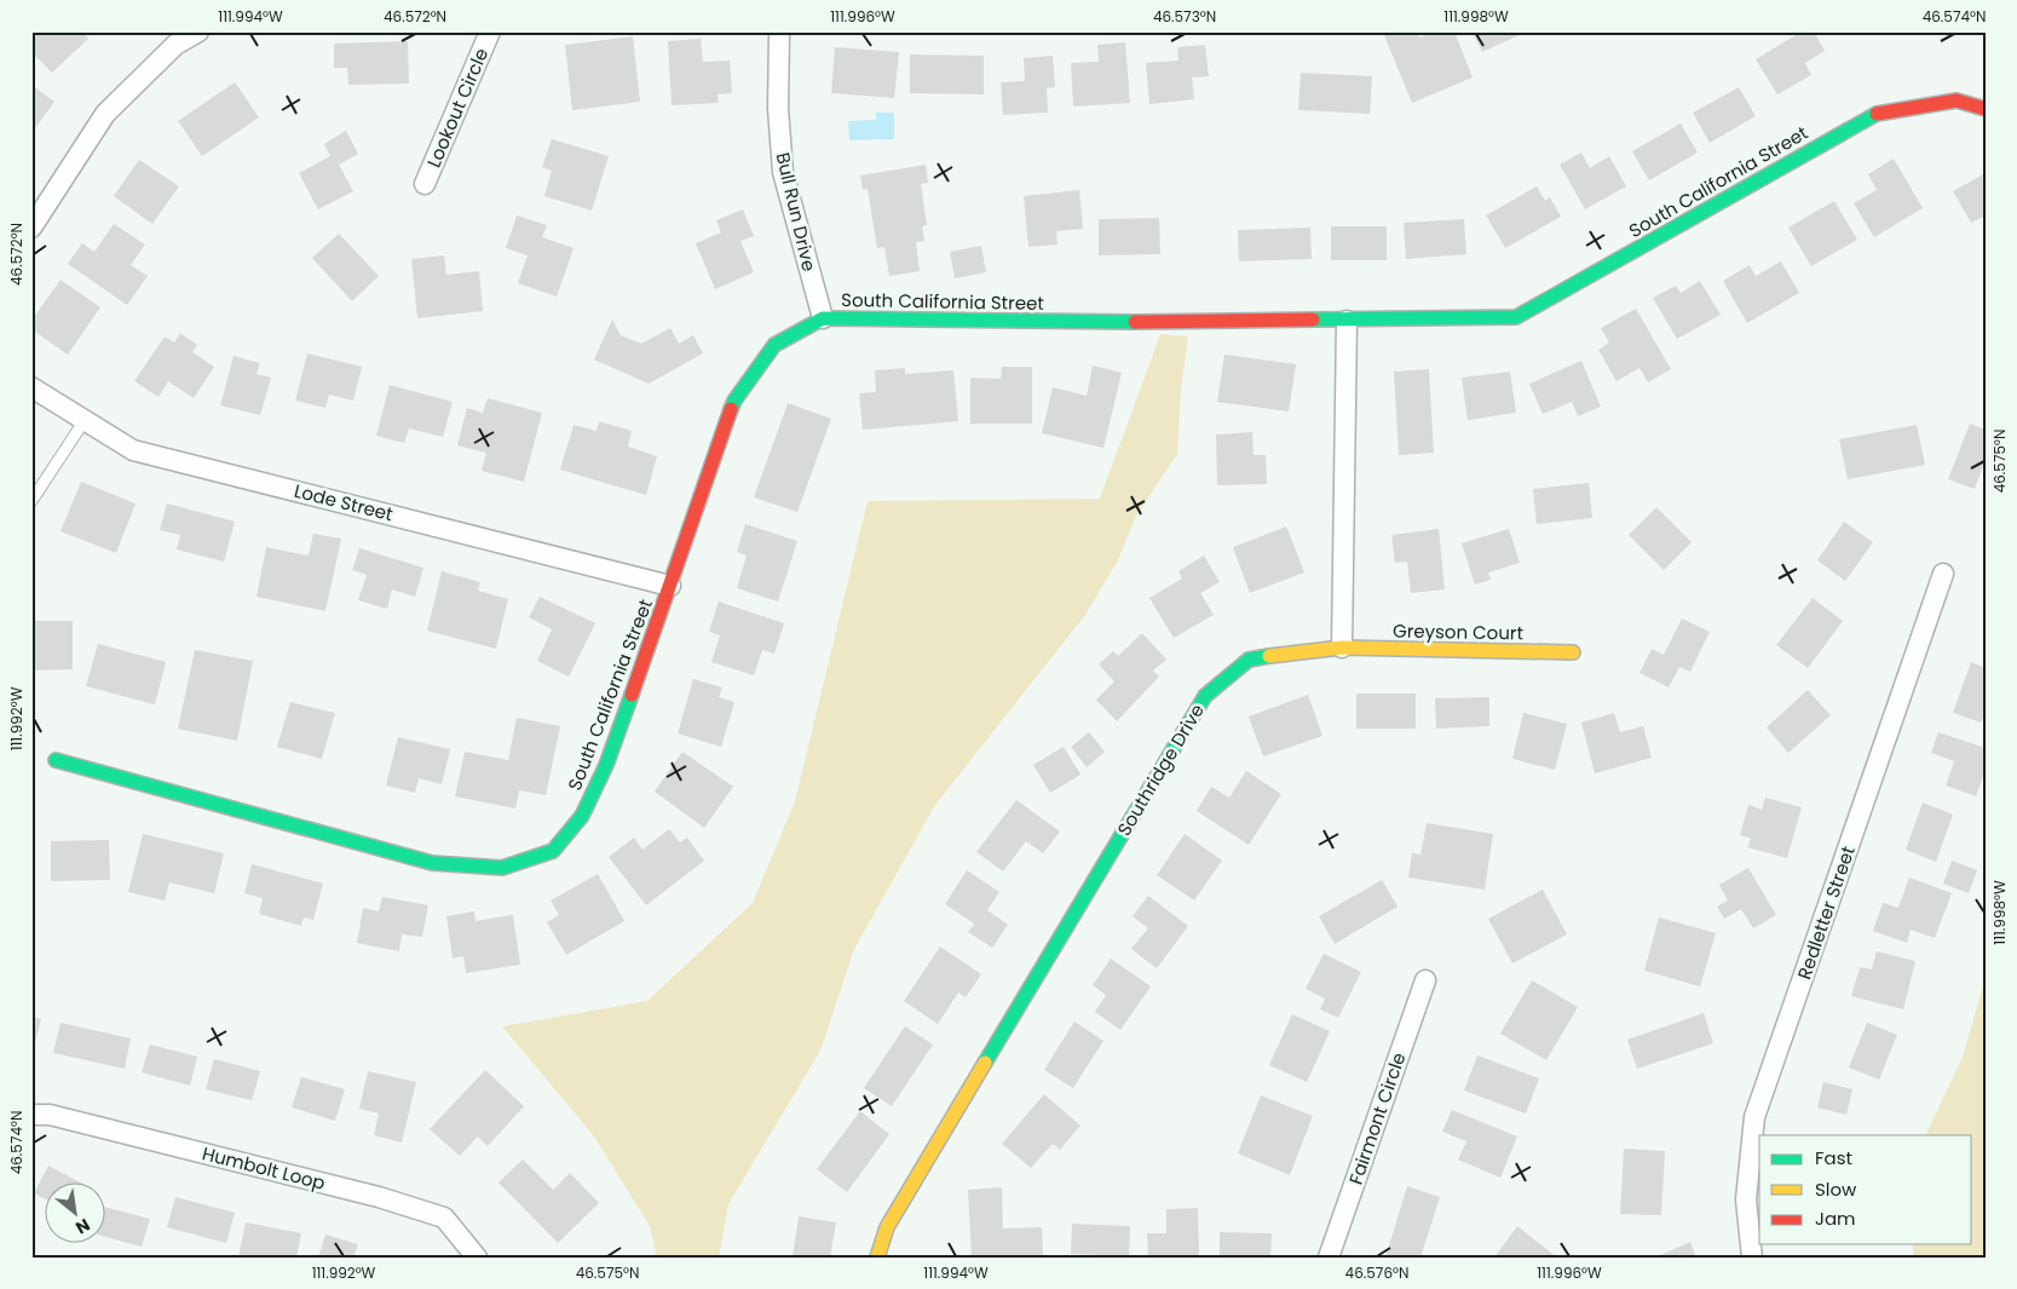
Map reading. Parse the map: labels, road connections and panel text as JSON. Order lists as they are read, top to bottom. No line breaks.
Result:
{"streets":{"street":["Lookout Circle","South California Street","Bull Run Drive","Lode Street","Greyson Court","Southridge Drive","Redletter Street","Fairmont Circle","Humbolt Loop"]},"crossings":[["South California Street","Bull Run Drive"],["South California Street","Lode Street"],["Greyson Court","Southridge Drive"]],"legend":["Fast","Slow","Jam"],"north":"bottom right","coordinates":["111.994°W","46.572°N","111.996°W","46.573°N","111.998°W","46.574°N","46.575°N","111.992°W","46.576°N"]}
